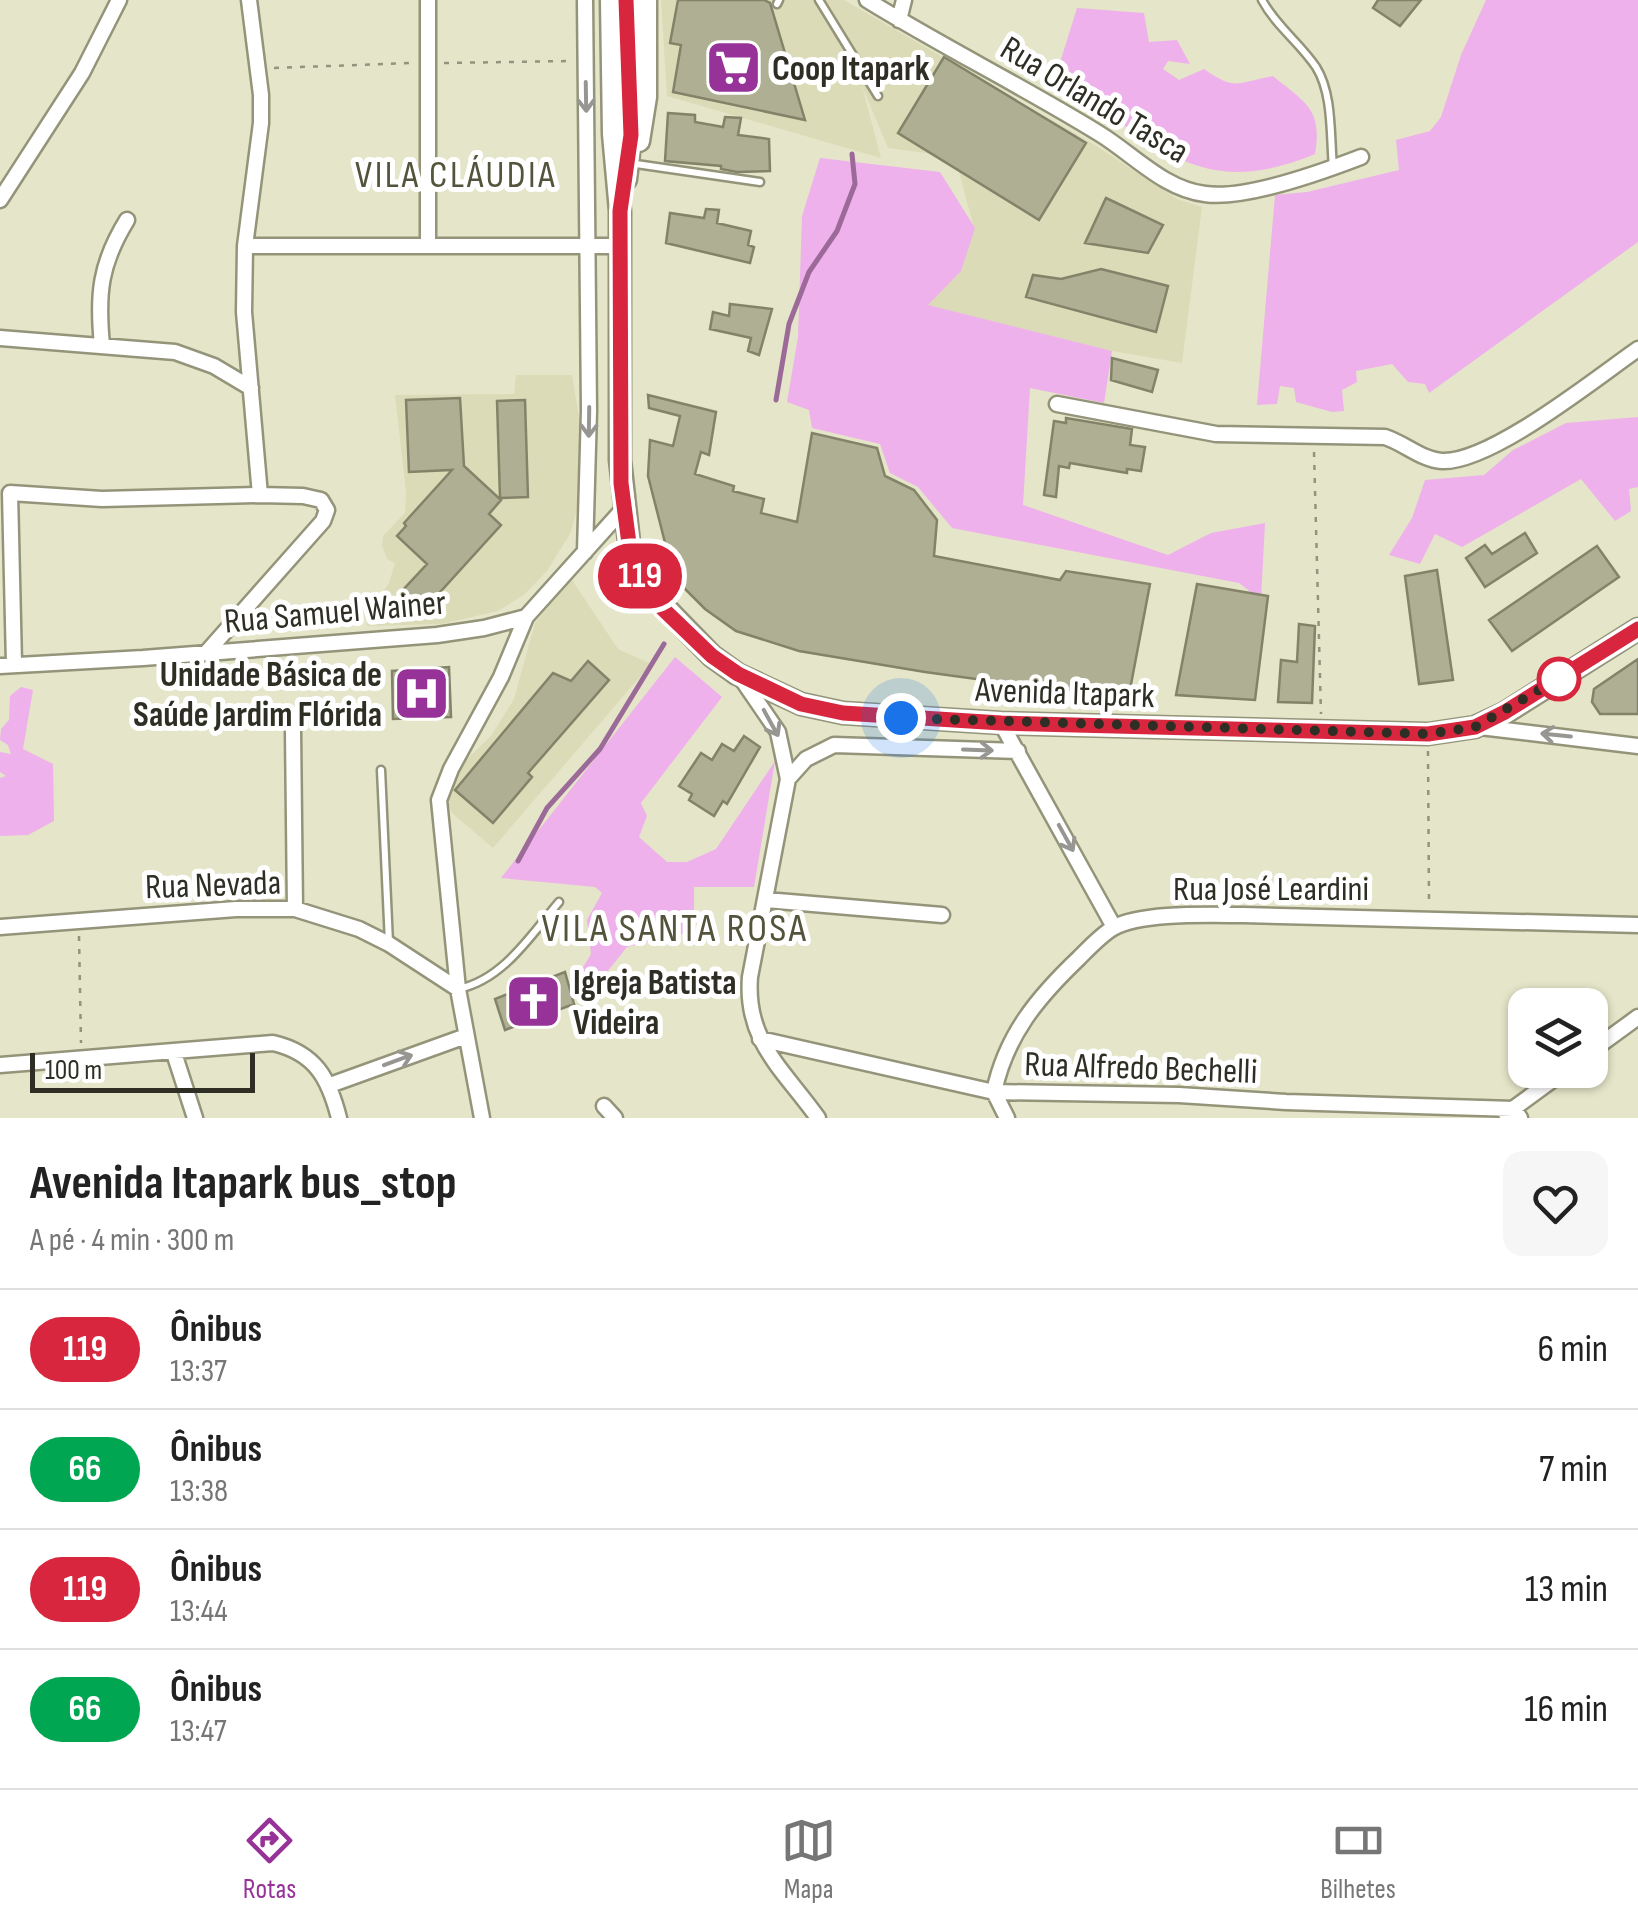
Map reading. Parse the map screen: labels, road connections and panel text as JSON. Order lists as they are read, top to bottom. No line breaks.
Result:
{"streets":{"main road":["Avenida Itapark"],"street":["Rua Orlando Tasca","Rua Samuel Wainer","Rua Nevada","Rua José Leardini","Rua Alfredo Bechelli"]},"districts":["VILA CLÁUDIA","VILA SANTA ROSA"],"places":{"supermarket":["Coop Itapark"],"hospital":["Unidade Básica de Saúde Jardim Flórida"],"church":["Igreja Batista Videira"]},"lines":["bus line 119"],"scale_bar":"100 m","page":{"on_map":"119","scale":"100 m","heading":["Avenida Itapark bus_stop","A pé · 4 min · 300 m"],"list":[{"mark":"119","name":"Ônibus","note":"13:37","value":"6 min"},{"mark":"66","name":"Ônibus","note":"13:38","value":"7 min"},{"mark":"119","name":"Ônibus","note":"13:44","value":"13 min"},{"mark":"66","name":"Ônibus","note":"13:47","value":"16 min"}],"tabs":["Rotas","Mapa","Bilhetes"]}}
